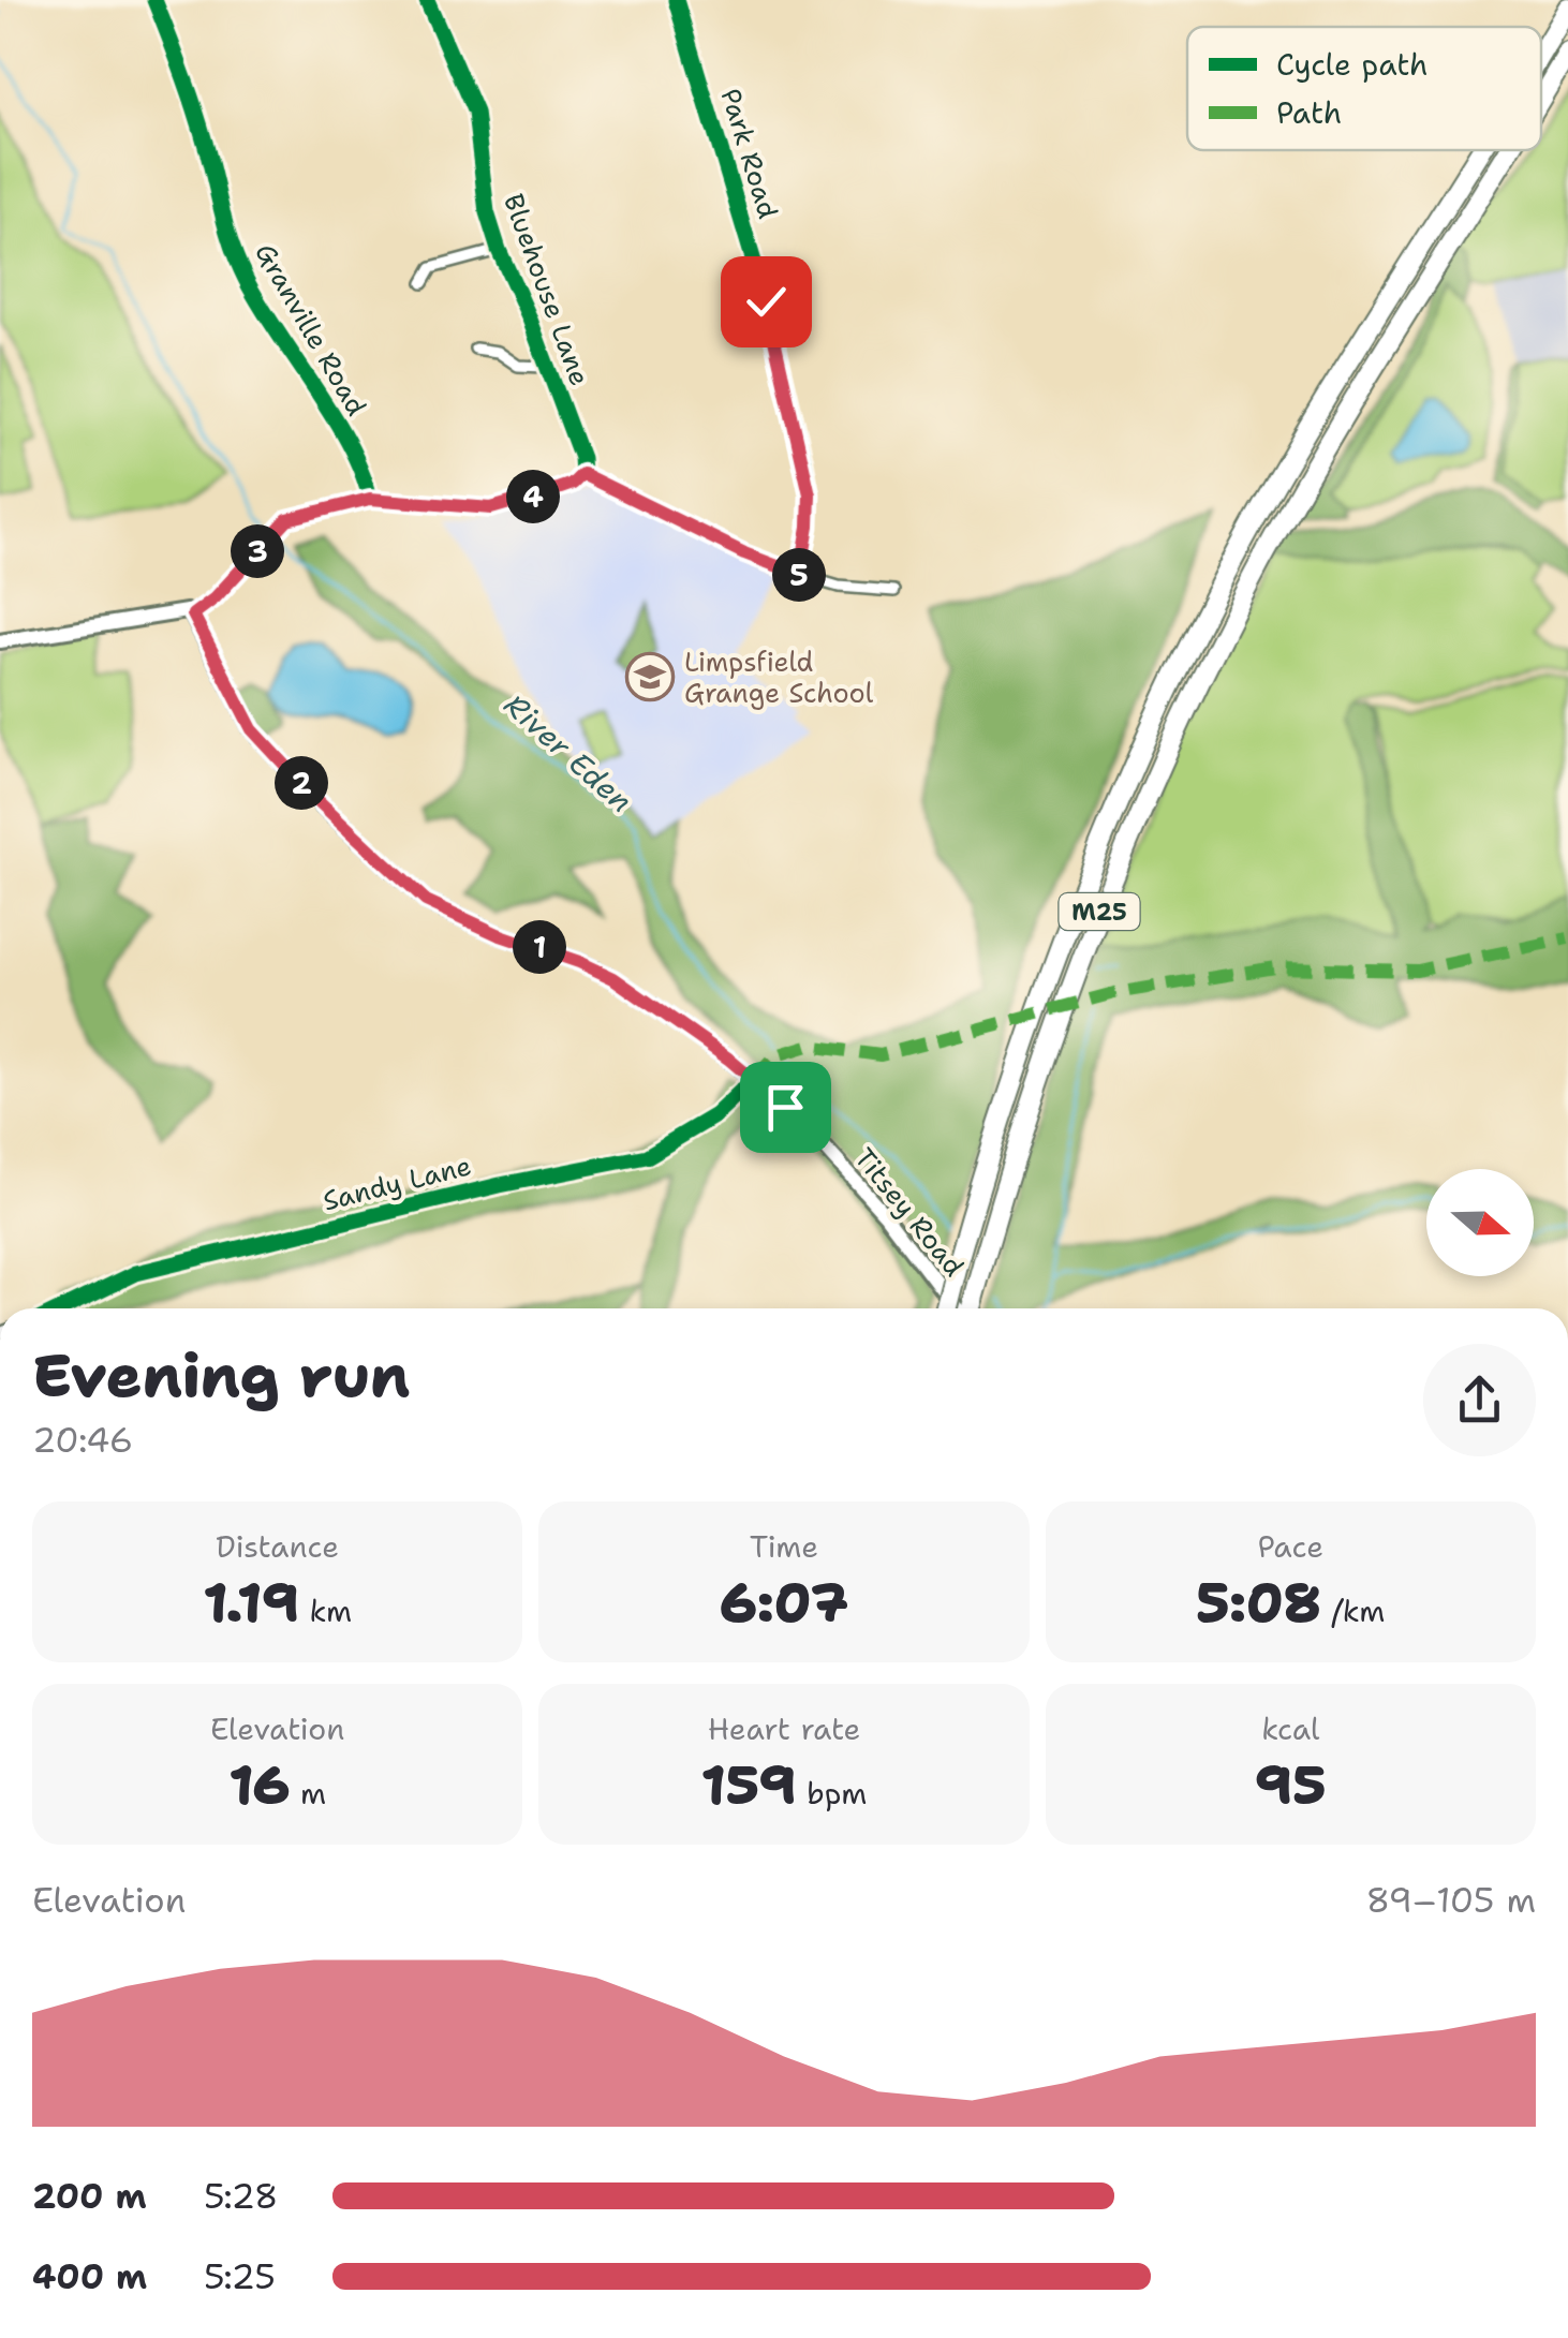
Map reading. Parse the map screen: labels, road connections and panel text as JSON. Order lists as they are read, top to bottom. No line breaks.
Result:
{"streets":{"highway":["M25"],"main road":["Titsey Road"],"street":["Park Road","Bluehouse Lane","Granville Road","Sandy Lane"]},"crossings":[["Sandy Lane","Titsey Road"]],"water":["River Eden"],"places":{"school or university":["Limpsfield Grange School"]},"legend":["Cycle path","Path"],"north":"right","page":{"pins":["4","3","5","2","1"],"heading":["Evening run","20:46"],"stats":[["Distance","1.19 km"],["Time","6:07"],["Pace","5:08 /km"],["Elevation","16 m"],["Heart rate","159 bpm"],["kcal","95"]],"chart":["Elevation","89–105 m"],"list":[{"name":"200 m","note":"5:28"},{"name":"400 m","note":"5:25"}]}}
